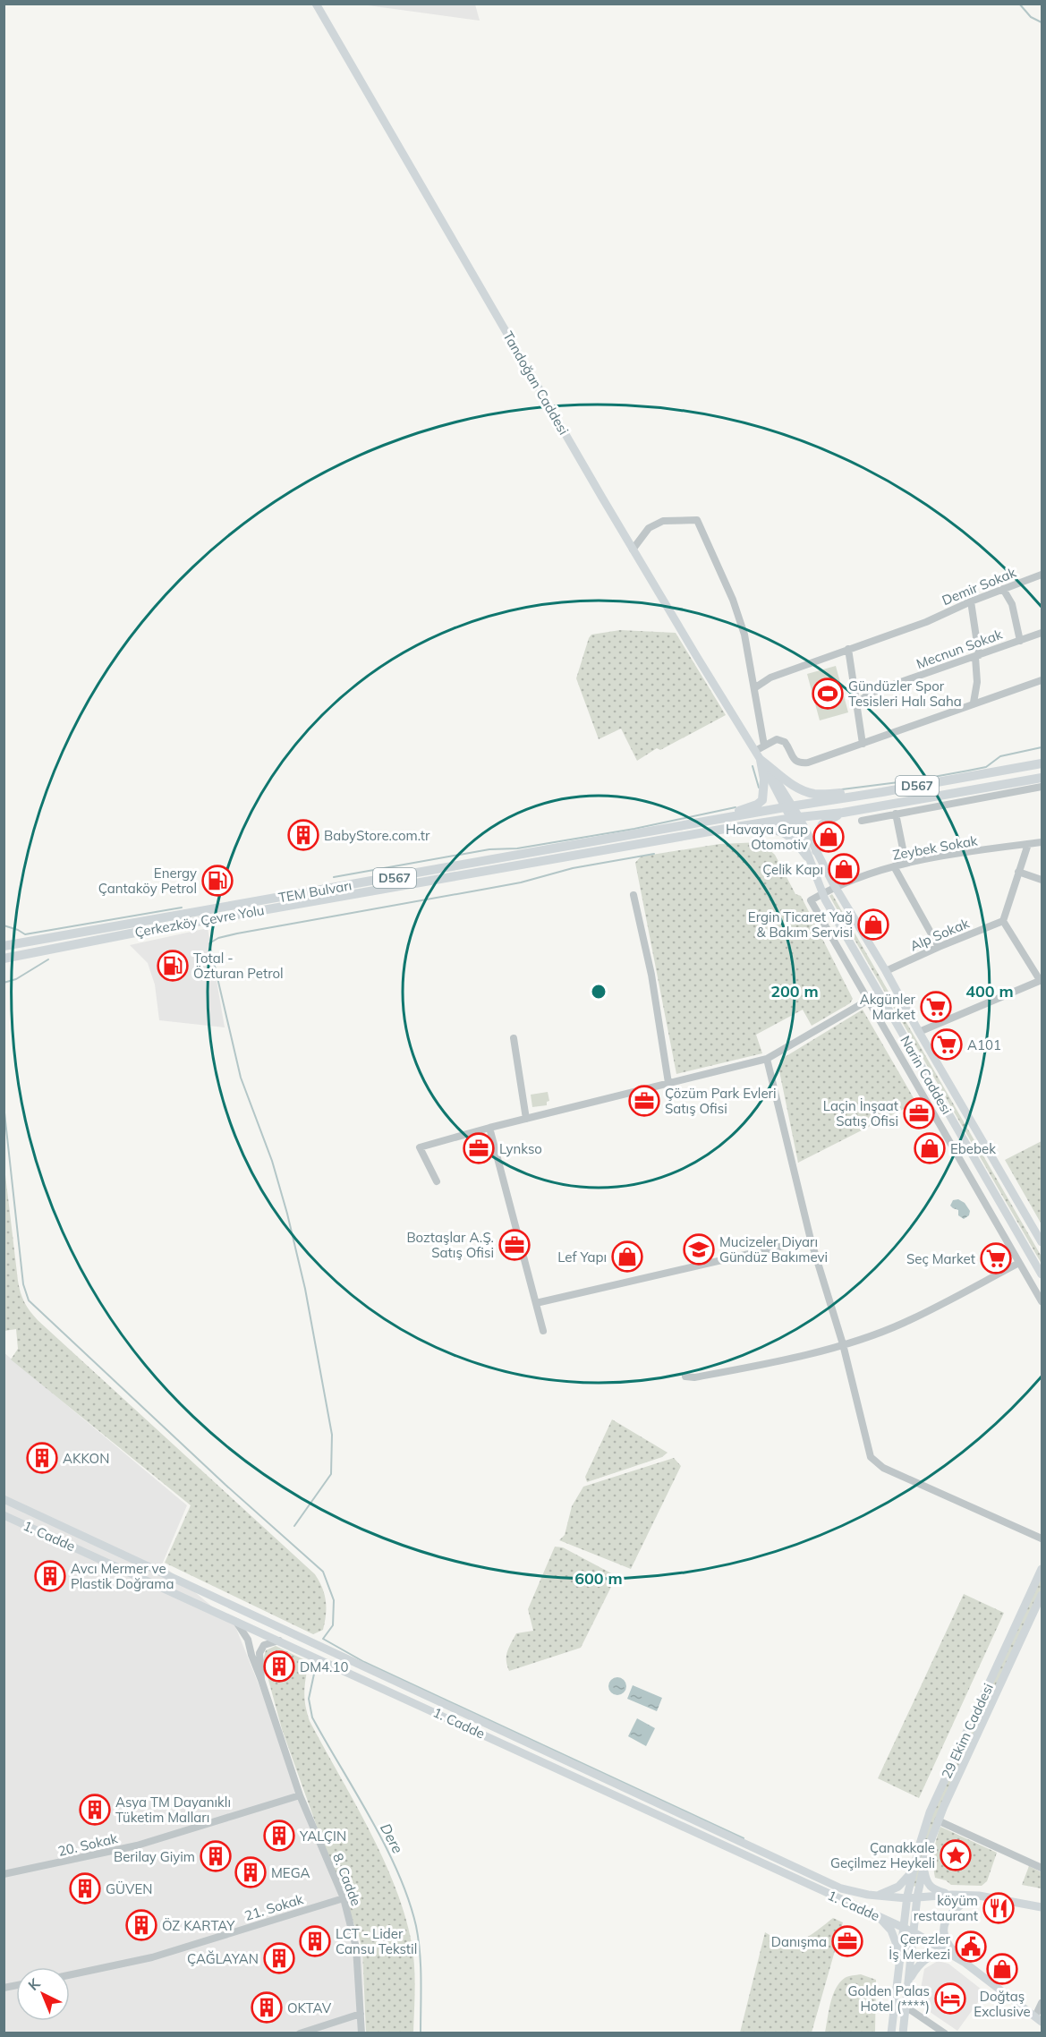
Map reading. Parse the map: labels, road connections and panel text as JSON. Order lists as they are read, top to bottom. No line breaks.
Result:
{"streets":{"highway":["D567","TEM Bulvarı","Çerkezköy Çevre Yolu"],"main road":["Tandoğan Caddesi","Narin Caddesi","1. Cadde","29 Ekim Caddesi"],"street":["Demir Sokak","Mecnun Sokak","Zeybek Sokak","Alp Sokak","20. Sokak","8. Cadde","21. Sokak"]},"crossings":[["Tandoğan Caddesi","D567"],["Tandoğan Caddesi","TEM Bulvarı"],["Tandoğan Caddesi","Narin Caddesi"],["D567","TEM Bulvarı"],["D567","Çerkezköy Çevre Yolu"],["D567","Narin Caddesi"],["Zeybek Sokak","Narin Caddesi"],["Alp Sokak","Narin Caddesi"],["1. Cadde","29 Ekim Caddesi"],["1. Cadde","8. Cadde"],["20. Sokak","8. Cadde"],["8. Cadde","21. Sokak"]],"water":["Dere"],"places":{"sports":["Gündüzler Spor Tesisleri Halı Saha"],"building":["BabyStore.com.tr","AKKON","Avcı Mermer ve Plastik Doğrama","DM4.10","Asya TM Dayanıklı Tüketim Malları","YALÇIN","Berilay Giyim","MEGA","GÜVEN","ÖZ KARTAY","LCT - Lider Cansu Tekstil","ÇAĞLAYAN","OKTAV"],"shop":["Havaya Grup Otomotiv","Çelik Kapı","Ergin Ticaret Yağ & Bakım Servisi","Ebebek","Lef Yapı","Doğtaş Exclusive"],"fuel station":["Energy Çantaköy Petrol","Total - Özturan Petrol"],"supermarket":["Akgünler Market","A101","Seç Market"],"office":["Çözüm Park Evleri Satış Ofisi","Laçin İnşaat Satış Ofisi","Lynkso","Boztaşlar A.Ş. Satış Ofisi","Danışma"],"school or university":["Mucizeler Diyarı Gündüz Bakımevi"],"place":["Çanakkale Geçilmez Heykeli"],"restaurant":["köyüm restaurant"],"public building":["Çerezler İş Merkezi"],"hotel":["Golden Palas Hotel (****)"]},"north":"top left","rings":["200 m","400 m","600 m"]}
